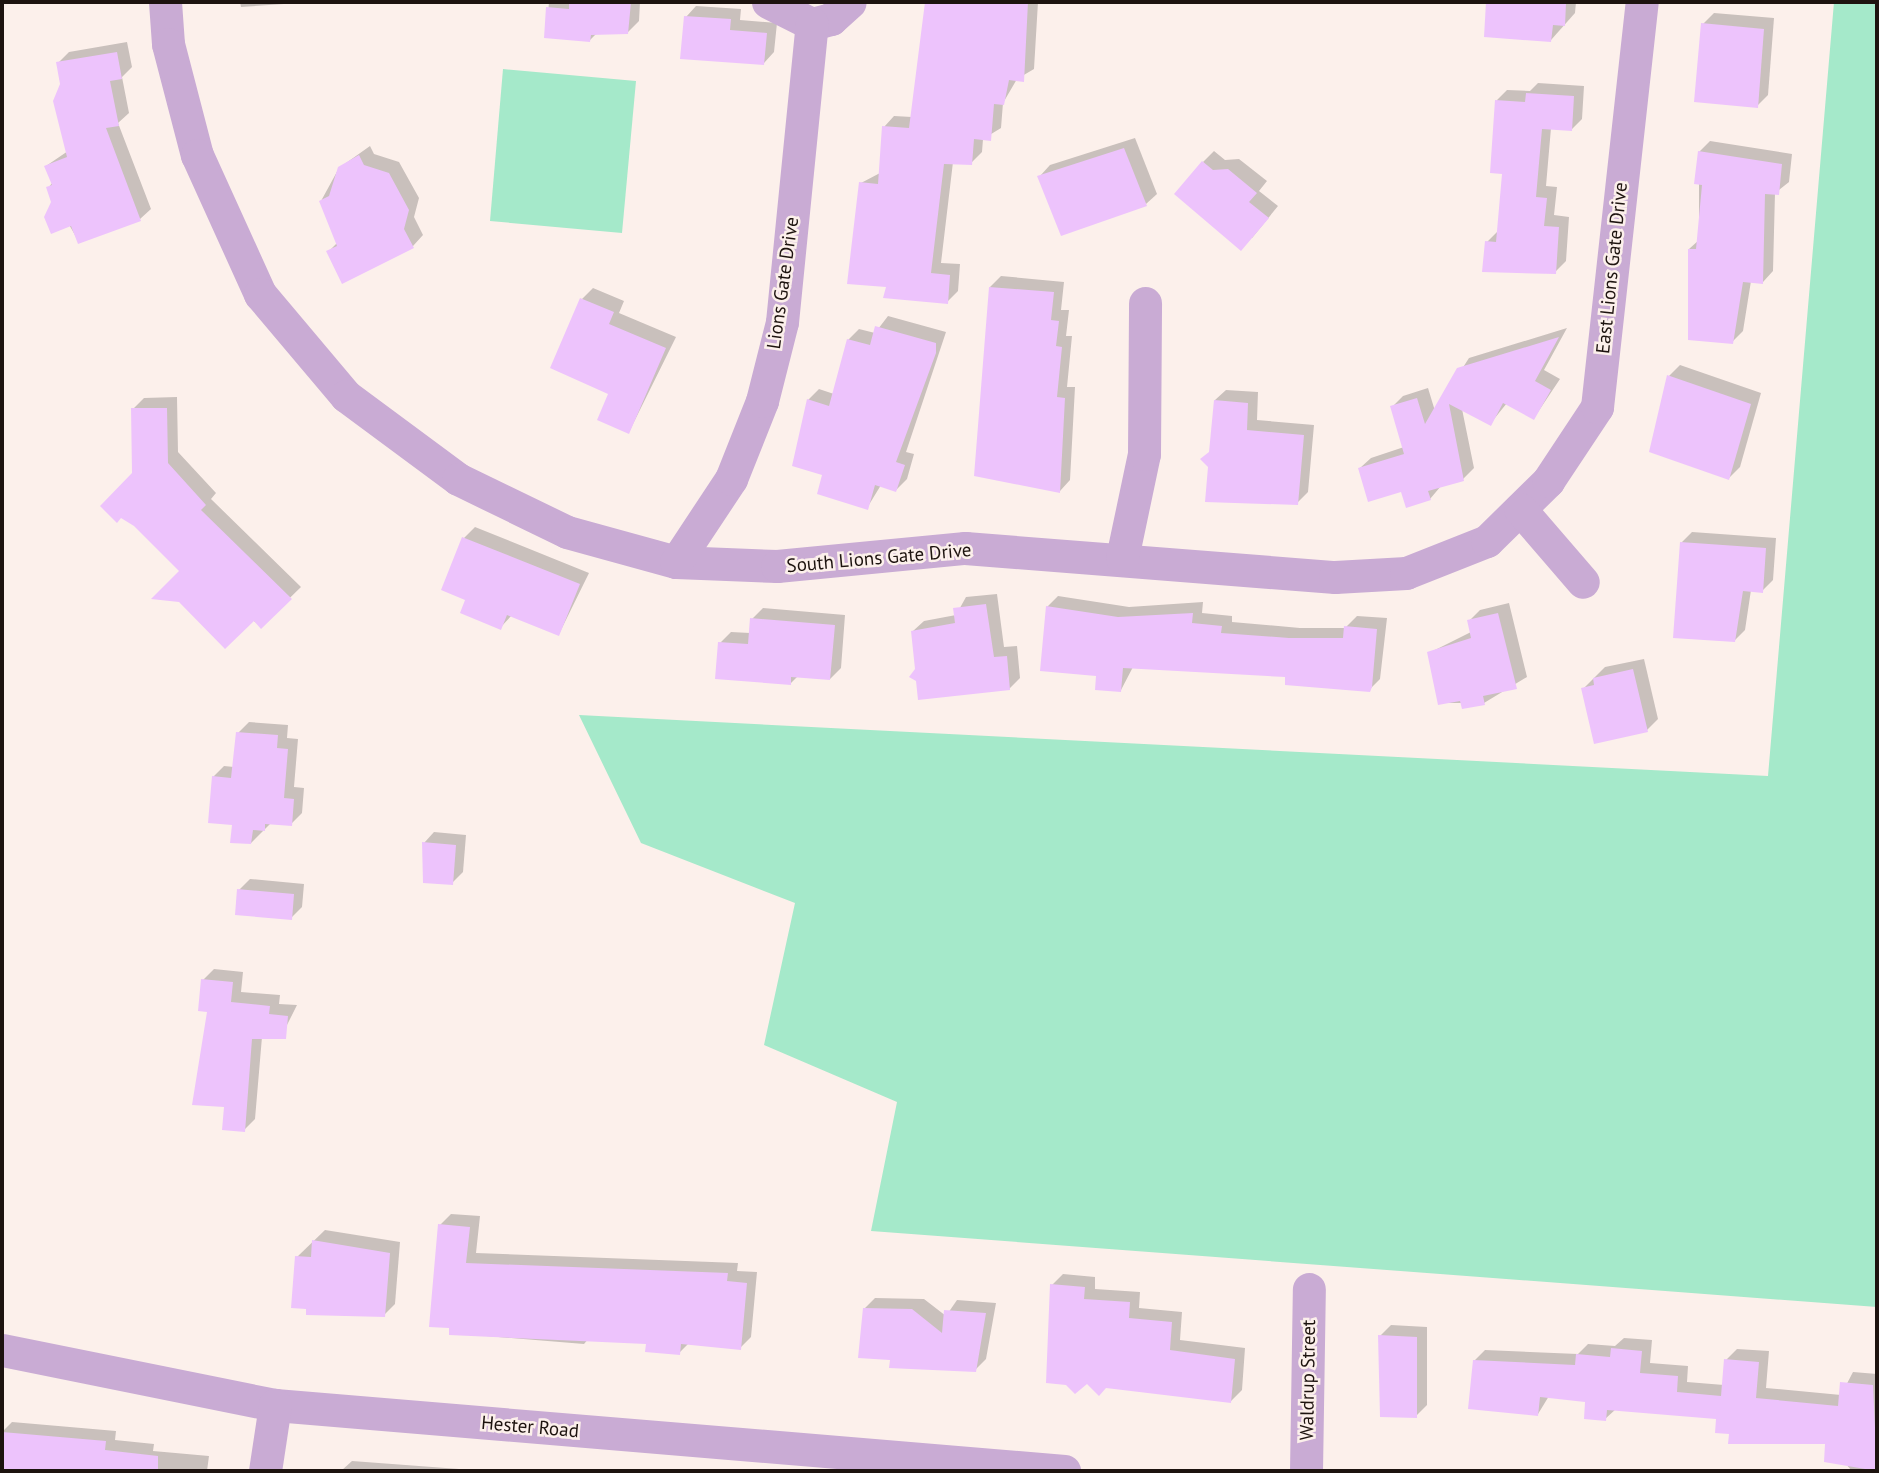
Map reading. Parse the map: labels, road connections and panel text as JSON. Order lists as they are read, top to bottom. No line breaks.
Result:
{"streets":{"street":["East Lions Gate Drive","Lions Gate Drive","South Lions Gate Drive","Waldrup Street","Hester Road"]},"crossings":[["East Lions Gate Drive","South Lions Gate Drive"],["Lions Gate Drive","South Lions Gate Drive"]]}
